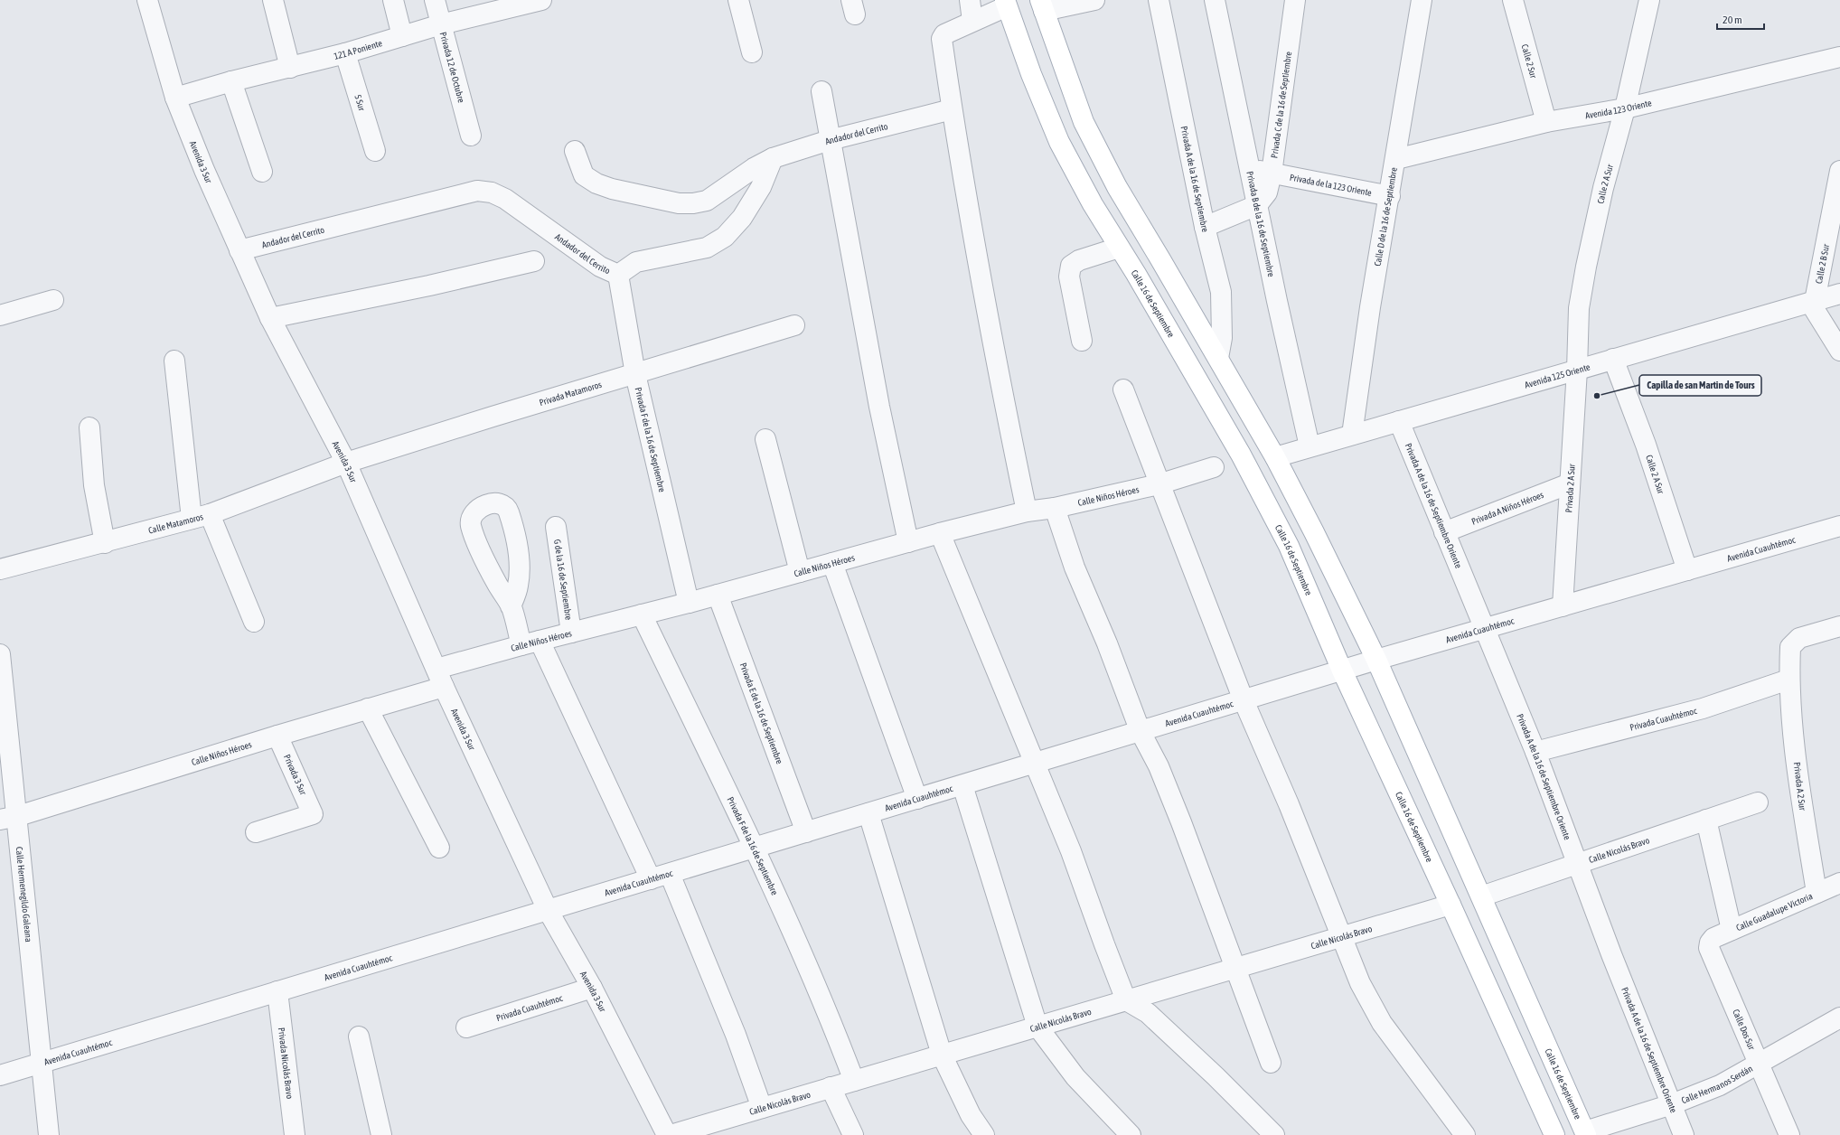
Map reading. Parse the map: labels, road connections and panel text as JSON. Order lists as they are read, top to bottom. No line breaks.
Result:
{"streets":{"main road":["Calle 16 de Septiembre"],"street":["121 A Poniente","Calle 2 Sur","Privada 12 de Octubre","5 Sur","Privada C de la 16 de Septiembre","Avenida 123 Oriente","Andador del Cerrito","Avenida 3 Sur","Privada A de la 16 de Septiembre","Calle 2 A Sur","Privada de la 123 Oriente","Calle D de la 16 de Septiembre","Privada B de la 16 de Septiembre","Calle 2 B Sur","Avenida 125 Oriente","Privada Matamoros","Privada F de la 16 de Septiembre","Privada 2 A Sur","Calle Niños Héroes","Privada A de la 16 de Septiembre Oriente","Privada A Niños Héroes","Calle Matamoros","Avenida Cuauhtémoc","G de la 16 de Septiembre","Privada E de la 16 de Septiembre","Privada Cuauhtémoc","Privada 3 Sur","Privada A 2 Sur","Calle Nicolás Bravo","Calle Hermenegildo Galeana","Calle Guadalupe Victoria","Calle Dos Sur","Privada Nicolás Bravo","Calle Hermanos Serdán"]},"crossings":[["121 A Poniente","Privada 12 de Octubre"],["121 A Poniente","5 Sur"],["121 A Poniente","Avenida 3 Sur"],["Calle 2 Sur","Avenida 123 Oriente"],["Privada C de la 16 de Septiembre","Privada de la 123 Oriente"],["Privada C de la 16 de Septiembre","Privada B de la 16 de Septiembre"],["Avenida 123 Oriente","Calle 2 A Sur"],["Avenida 123 Oriente","Calle D de la 16 de Septiembre"],["Andador del Cerrito","Avenida 3 Sur"],["Andador del Cerrito","Privada F de la 16 de Septiembre"],["Avenida 3 Sur","Privada Matamoros"],["Avenida 3 Sur","Calle Niños Héroes"],["Avenida 3 Sur","Calle Matamoros"],["Avenida 3 Sur","Avenida Cuauhtémoc"],["Avenida 3 Sur","Privada Cuauhtémoc"],["Privada A de la 16 de Septiembre","Calle 16 de Septiembre"],["Calle 2 A Sur","Avenida 125 Oriente"],["Calle 2 A Sur","Privada 2 A Sur"],["Calle 2 A Sur","Avenida Cuauhtémoc"],["Privada de la 123 Oriente","Calle D de la 16 de Septiembre"],["Privada de la 123 Oriente","Privada B de la 16 de Septiembre"],["Calle D de la 16 de Septiembre","Avenida 125 Oriente"],["Privada B de la 16 de Septiembre","Avenida 125 Oriente"],["Calle 2 B Sur","Avenida 125 Oriente"],["Calle 16 de Septiembre","Avenida 125 Oriente"],["Calle 16 de Septiembre","Avenida Cuauhtémoc"],["Calle 16 de Septiembre","Calle Nicolás Bravo"],["Calle 16 de Septiembre","Calle Hermanos Serdán"],["Avenida 125 Oriente","Privada 2 A Sur"],["Avenida 125 Oriente","Privada A de la 16 de Septiembre Oriente"],["Privada Matamoros","Privada F de la 16 de Septiembre"],["Privada Matamoros","Calle Matamoros"],["Privada F de la 16 de Septiembre","Calle Niños Héroes"],["Privada F de la 16 de Septiembre","Avenida Cuauhtémoc"],["Privada F de la 16 de Septiembre","Calle Nicolás Bravo"],["Privada 2 A Sur","Privada A Niños Héroes"],["Privada 2 A Sur","Avenida Cuauhtémoc"],["Calle Niños Héroes","G de la 16 de Septiembre"],["Calle Niños Héroes","Privada E de la 16 de Septiembre"],["Calle Niños Héroes","Privada 3 Sur"],["Calle Niños Héroes","Calle Hermenegildo Galeana"],["Privada A de la 16 de Septiembre Oriente","Privada A Niños Héroes"],["Privada A de la 16 de Septiembre Oriente","Avenida Cuauhtémoc"],["Privada A de la 16 de Septiembre Oriente","Privada Cuauhtémoc"],["Privada A de la 16 de Septiembre Oriente","Calle Nicolás Bravo"],["Privada A de la 16 de Septiembre Oriente","Calle Hermanos Serdán"],["Avenida Cuauhtémoc","Privada E de la 16 de Septiembre"],["Avenida Cuauhtémoc","Calle Hermenegildo Galeana"],["Avenida Cuauhtémoc","Privada Nicolás Bravo"],["Privada Cuauhtémoc","Privada A 2 Sur"],["Privada A 2 Sur","Calle Guadalupe Victoria"],["Calle Guadalupe Victoria","Calle Dos Sur"],["Calle Dos Sur","Calle Hermanos Serdán"]],"places":["Capilla de san Martin de Tours"],"scale_bar":"20 m"}
